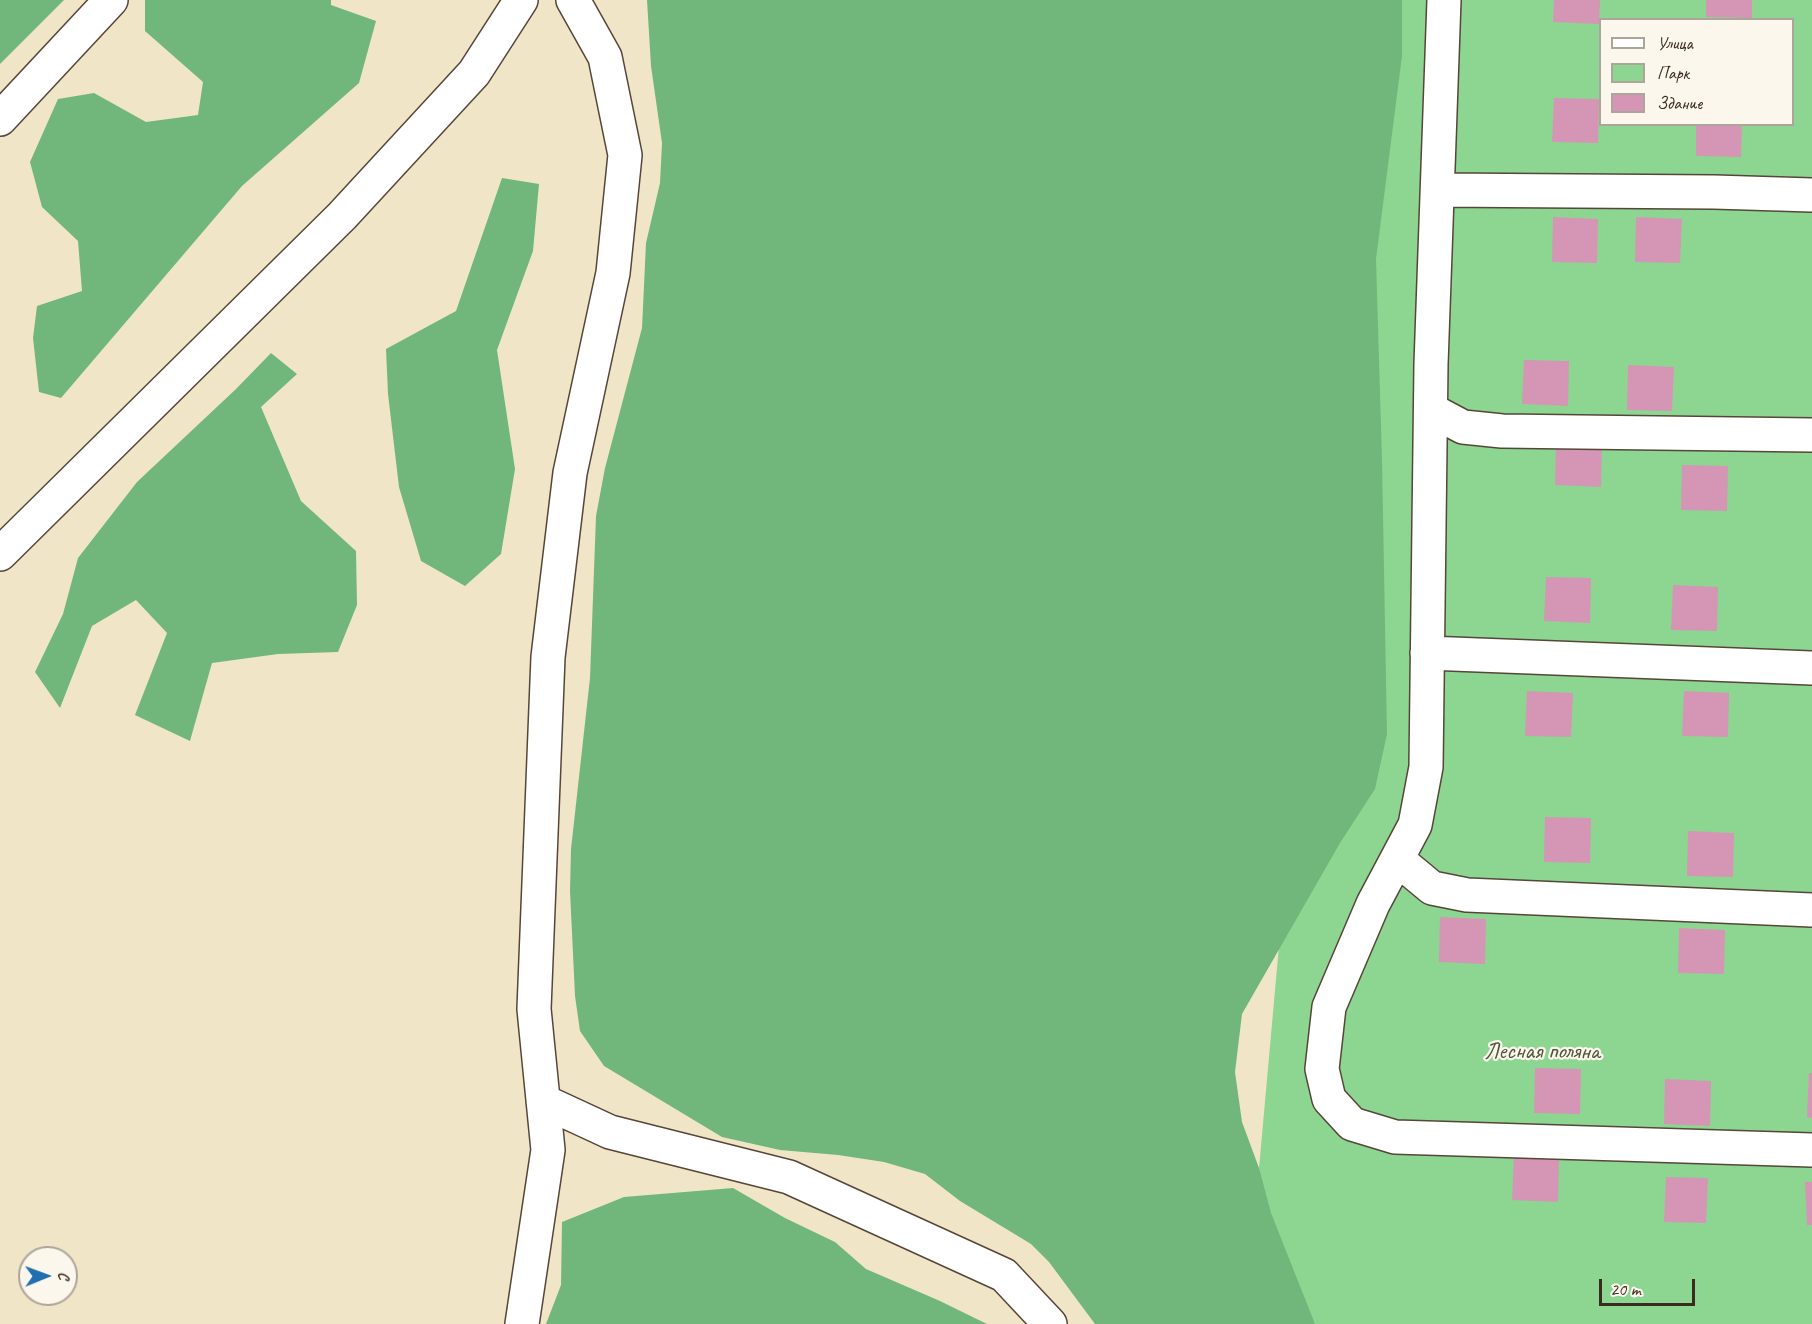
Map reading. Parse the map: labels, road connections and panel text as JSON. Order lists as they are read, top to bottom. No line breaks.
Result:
{"parks":["Лесная поляна"],"legend":["Улица","Парк","Здание"],"scale_bar":"20 m","north":"right"}
